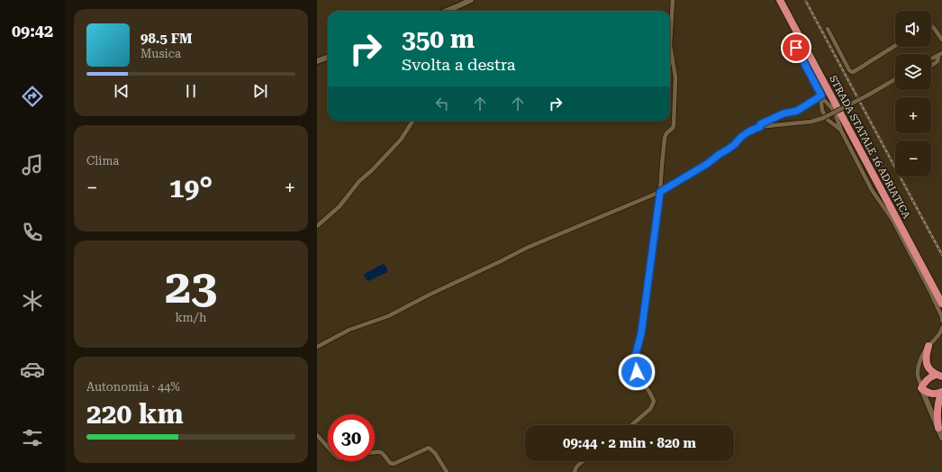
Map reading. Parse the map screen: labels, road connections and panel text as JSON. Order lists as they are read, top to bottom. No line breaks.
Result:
{"streets":{"highway":["STRADA STATALE 16 ADRIATICA"]},"page":{"tabs":"09:42","map_buttons":["+","−"],"turn":["350 m","Svolta a destra"],"song":["98.5 FM","Musica"],"tile":["Clima",["23","km/h"],["Autonomia · 44%","220 km"]],"heat":["−","19°","+"],"limit":"30","trip":"09:44 · 2 min · 820 m"}}
